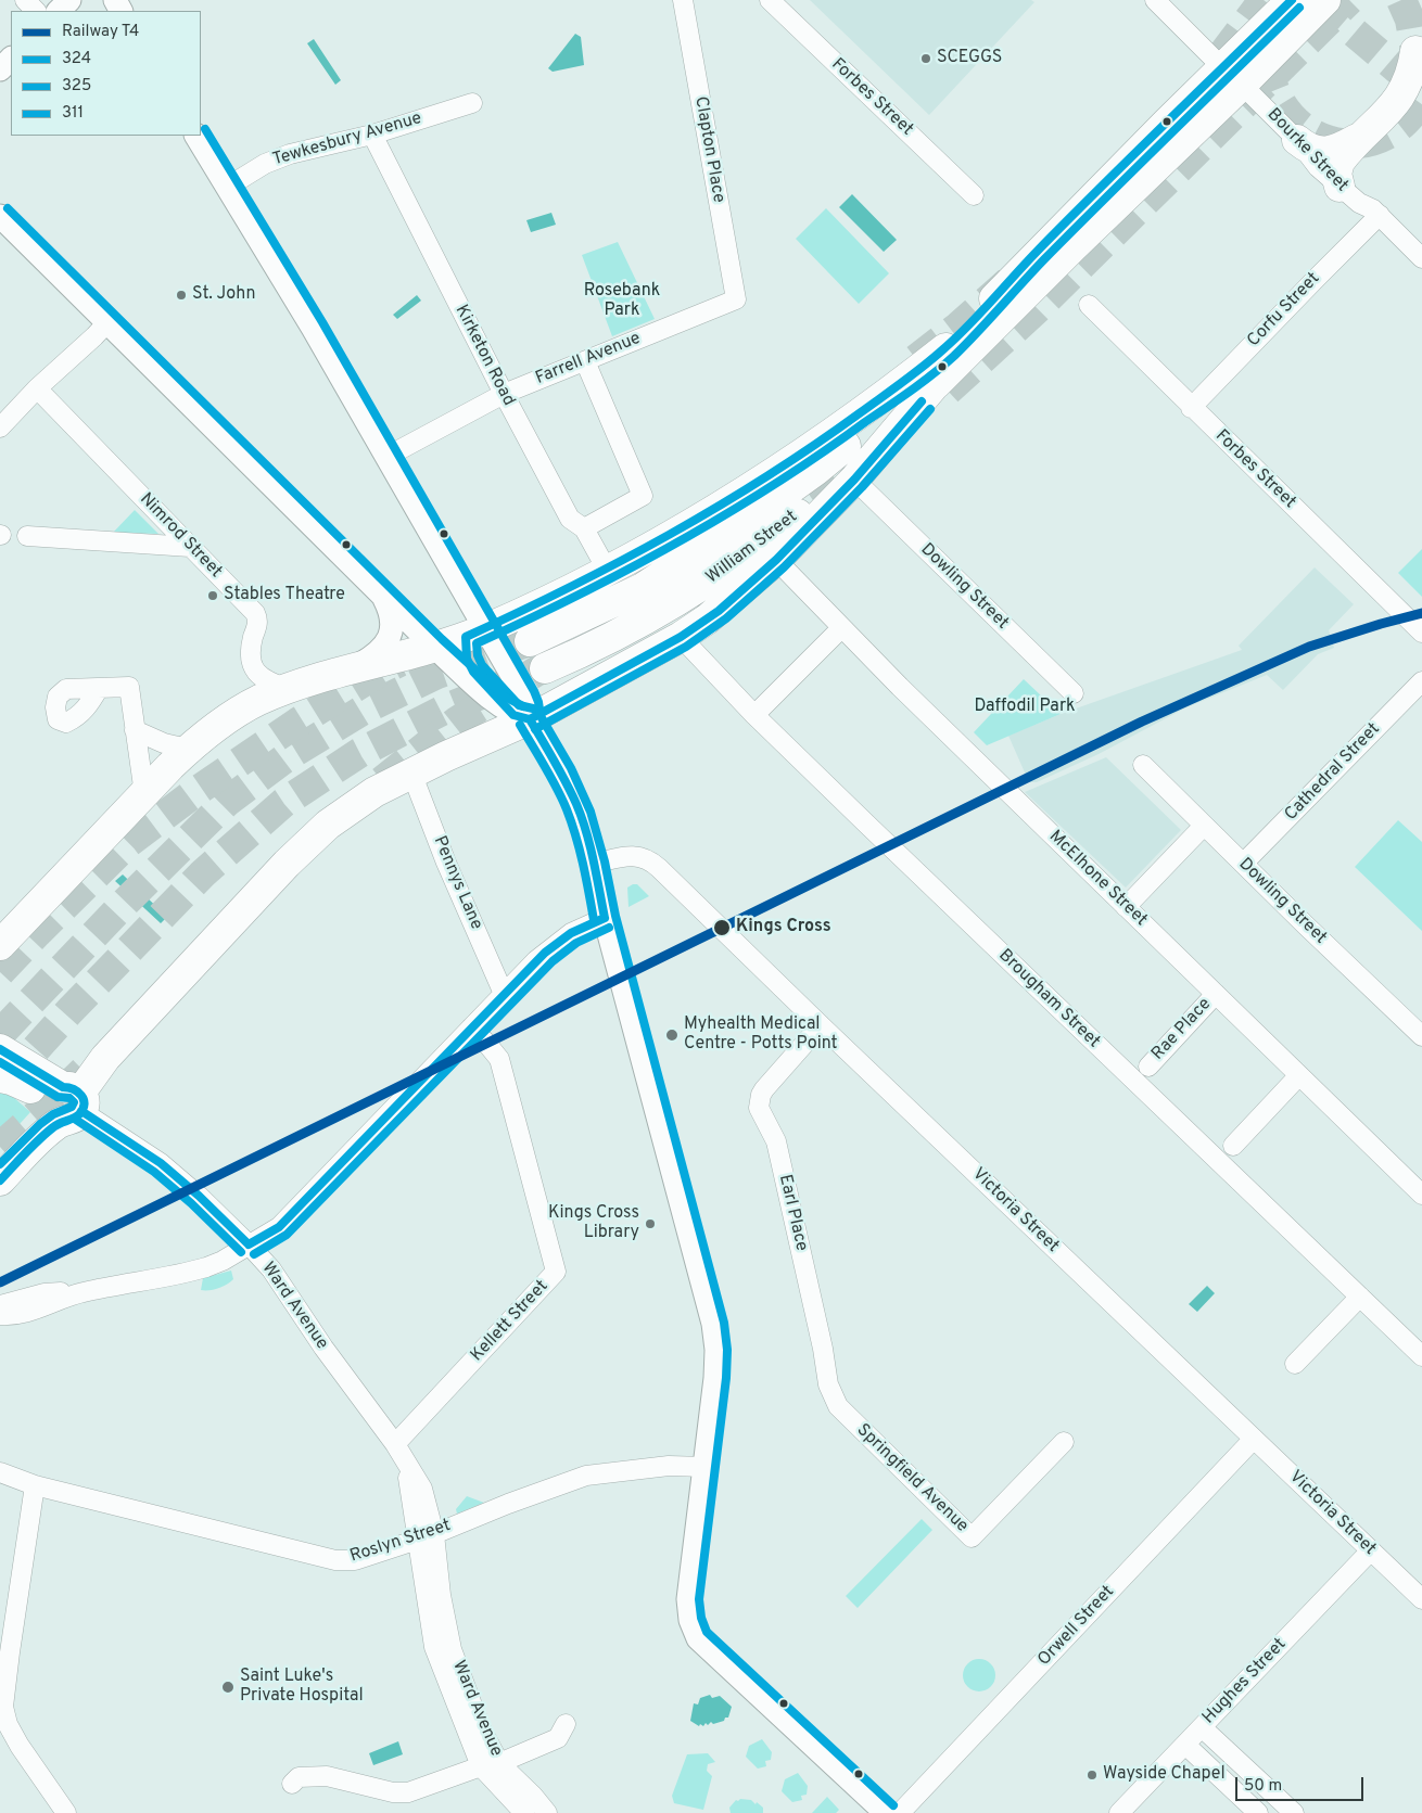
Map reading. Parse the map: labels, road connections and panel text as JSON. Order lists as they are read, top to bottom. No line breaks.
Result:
{"streets":{"main road":["William Street"],"street":["Forbes Street","Tewkesbury Avenue","Clapton Place","Bourke Street","Corfu Street","Kirketon Road","Farrell Avenue","Nimrod Street","Dowling Street","Cathedral Street","McElhone Street","Pennys Lane","Brougham Street","Rae Place","Victoria Street","Earl Place","Ward Avenue","Kellett Street","Springfield Avenue","Roslyn Street","Orwell Street","Hughes Street"]},"crossings":[["Forbes Street","Corfu Street"],["Tewkesbury Avenue","Kirketon Road"],["Clapton Place","Farrell Avenue"],["Bourke Street","Corfu Street"],["Bourke Street","William Street"],["Kirketon Road","Farrell Avenue"],["Dowling Street","Cathedral Street"],["McElhone Street","Rae Place"],["Victoria Street","Earl Place"],["Victoria Street","Orwell Street"],["Victoria Street","Hughes Street"],["Earl Place","Springfield Avenue"],["Ward Avenue","Kellett Street"],["Ward Avenue","Roslyn Street"]],"parks":["Rosebank Park","Daffodil Park"],"places":["SCEGGS","St. John","Stables Theatre","Kings Cross","Myhealth Medical Centre - Potts Point","Kings Cross Library","Saint Luke's Private Hospital","Wayside Chapel"],"lines":["transit line 324","transit line 325","transit line 311","rail line T4"],"legend":["Railway T4","324","325","311"],"scale_bar":"50 m"}
